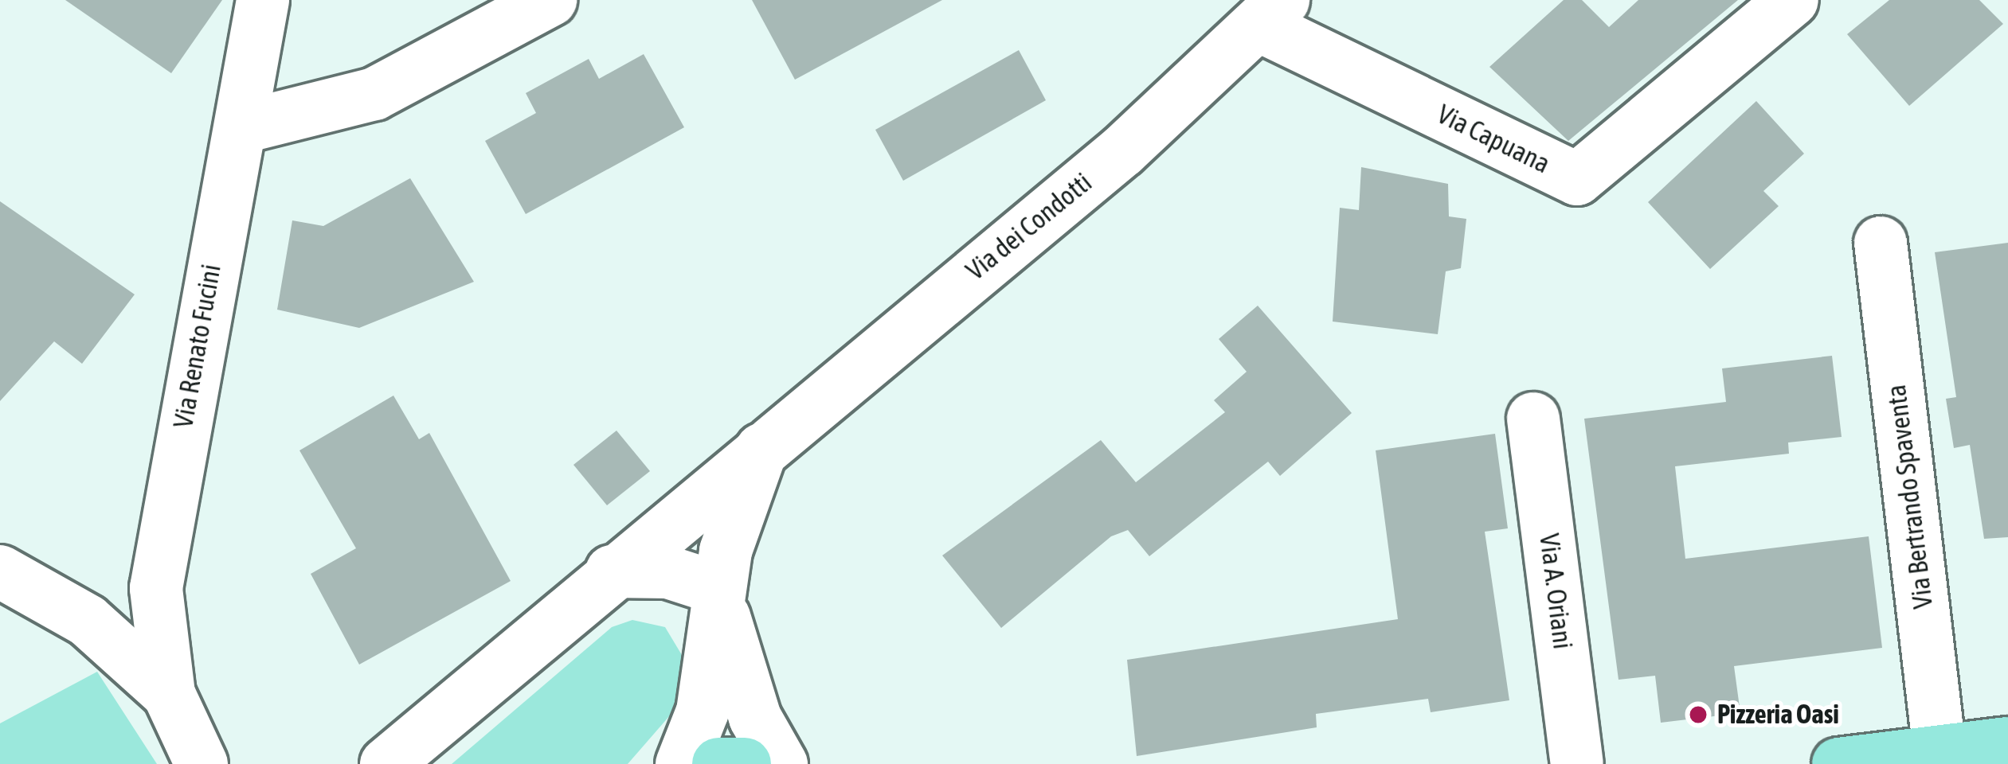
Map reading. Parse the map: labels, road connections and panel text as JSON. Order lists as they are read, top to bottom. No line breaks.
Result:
{"streets":{"street":["Via Capuana","Via dei Condotti","Via Renato Fucini","Via Bertrando Spaventa","Via A. Oriani"]},"crossings":[["Via Capuana","Via dei Condotti"]],"places":["Pizzeria Oasi"]}
